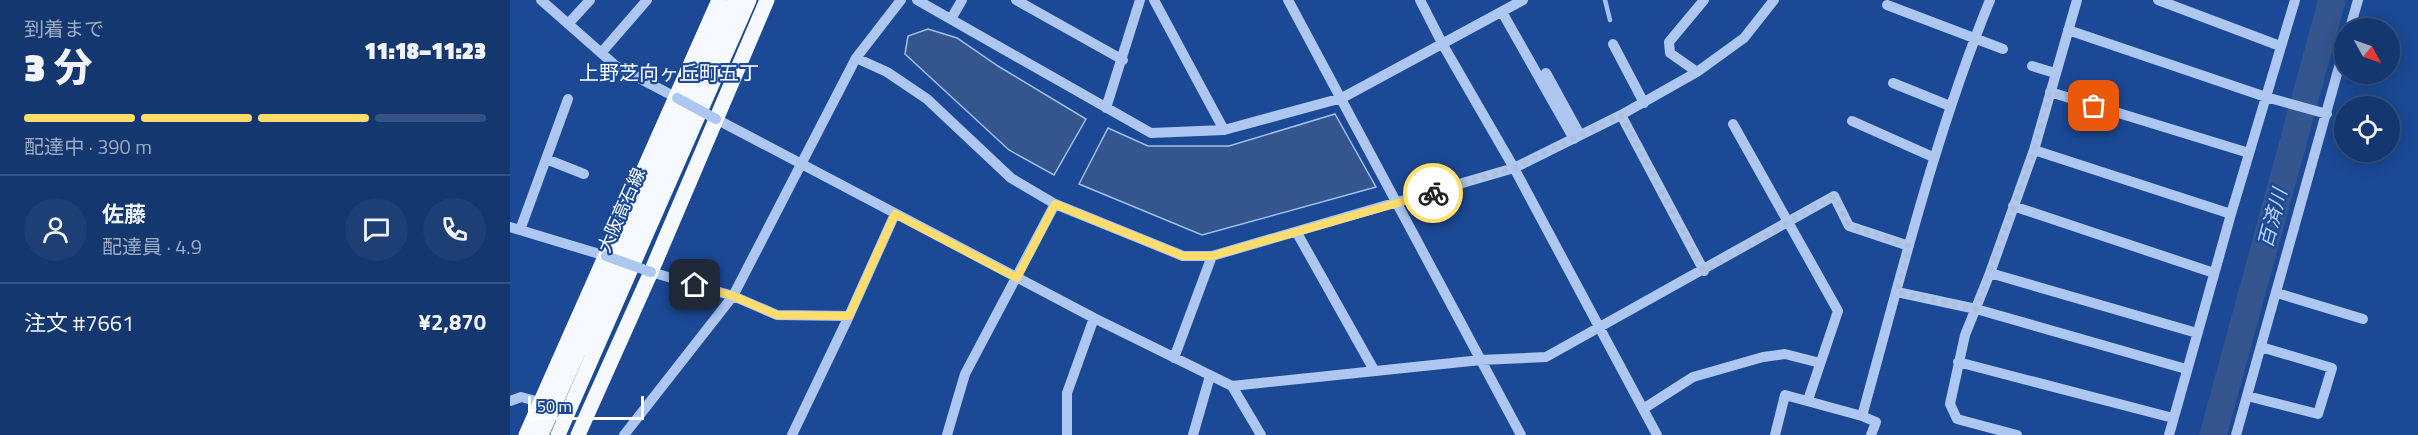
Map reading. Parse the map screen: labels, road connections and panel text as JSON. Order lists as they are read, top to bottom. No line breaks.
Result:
{"streets":{"main road":["大阪高石線"]},"districts":["上野芝向ヶ丘町五丁"],"water":["百済川"],"scale_bar":"50 m","north":"bottom right","page":{"heading":["3 分","到着まで","11:18–11:23"],"panel":["佐藤","配達員 · 4.9","注文 #7661","¥2,870"],"bar":"配達中 · 390 m","scale":"50 m"}}
